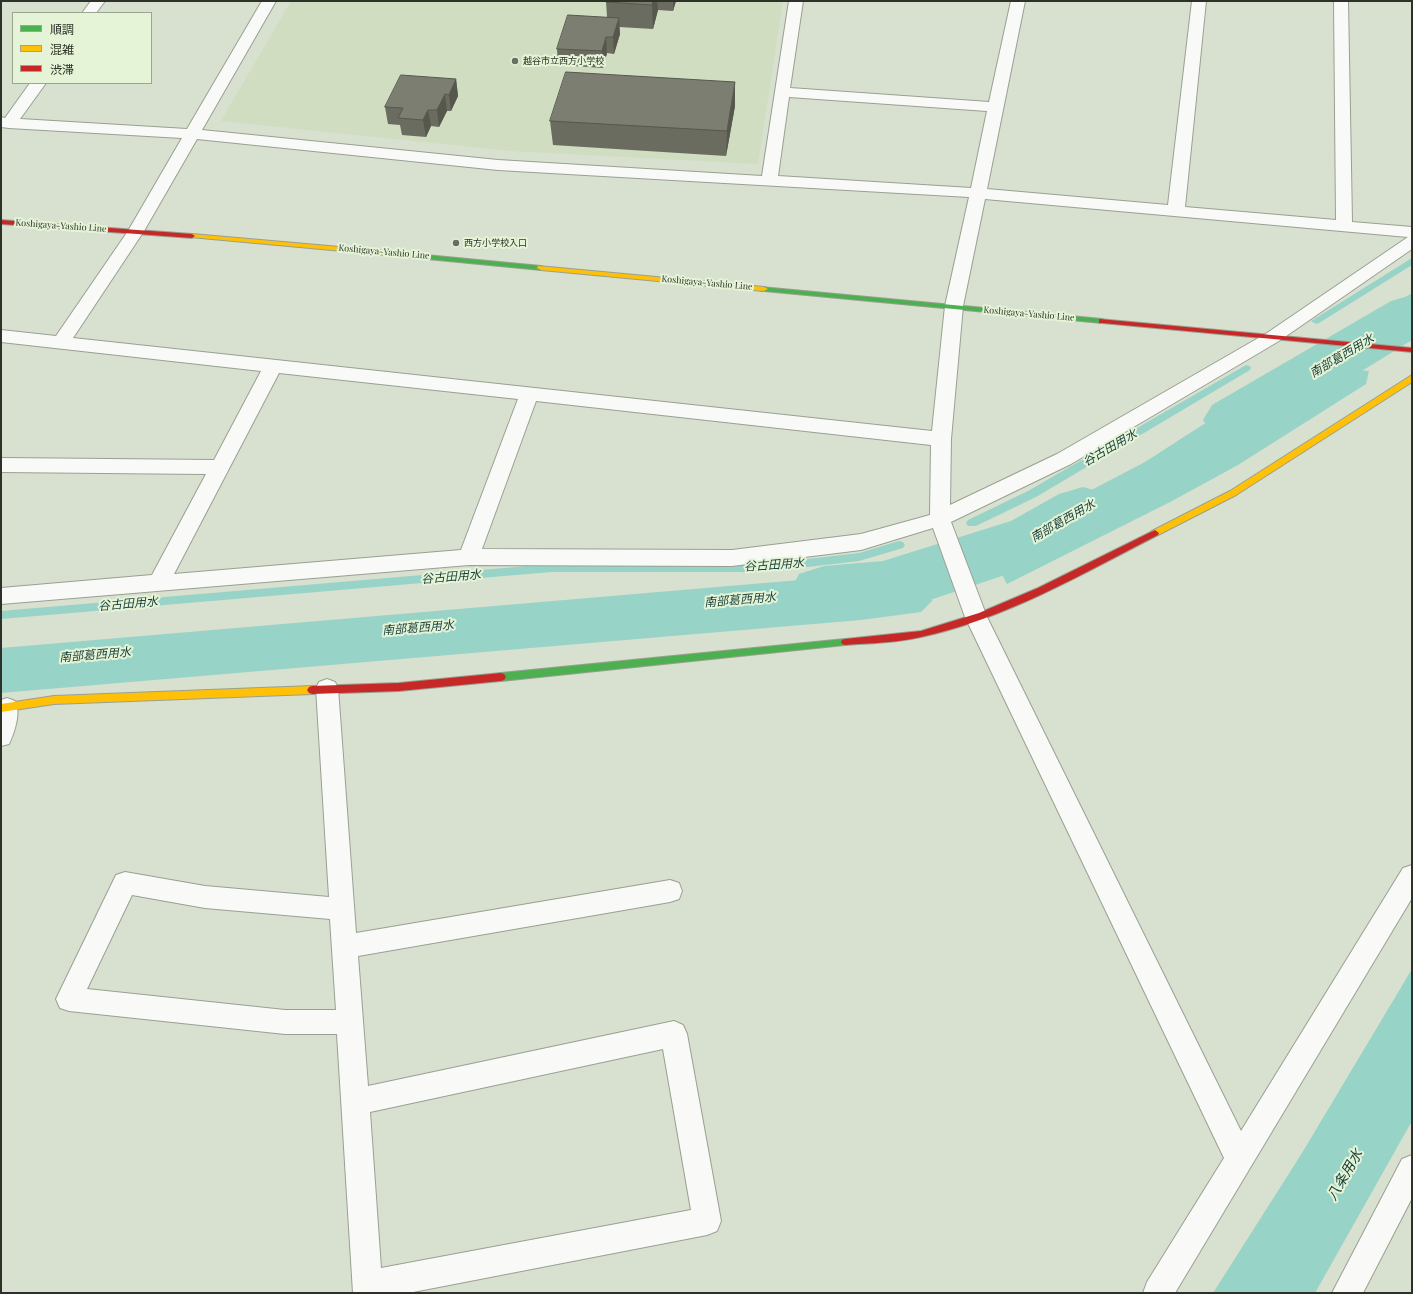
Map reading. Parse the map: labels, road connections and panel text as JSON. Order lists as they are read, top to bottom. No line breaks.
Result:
{"streets":{"main road":["Koshigaya-Yashio Line"]},"water":["南部葛西用水","谷古田用水","八条用水"],"places":["越谷市立西方小学校","西方小学校入口"],"legend":["順調","混雑","渋滞"]}
